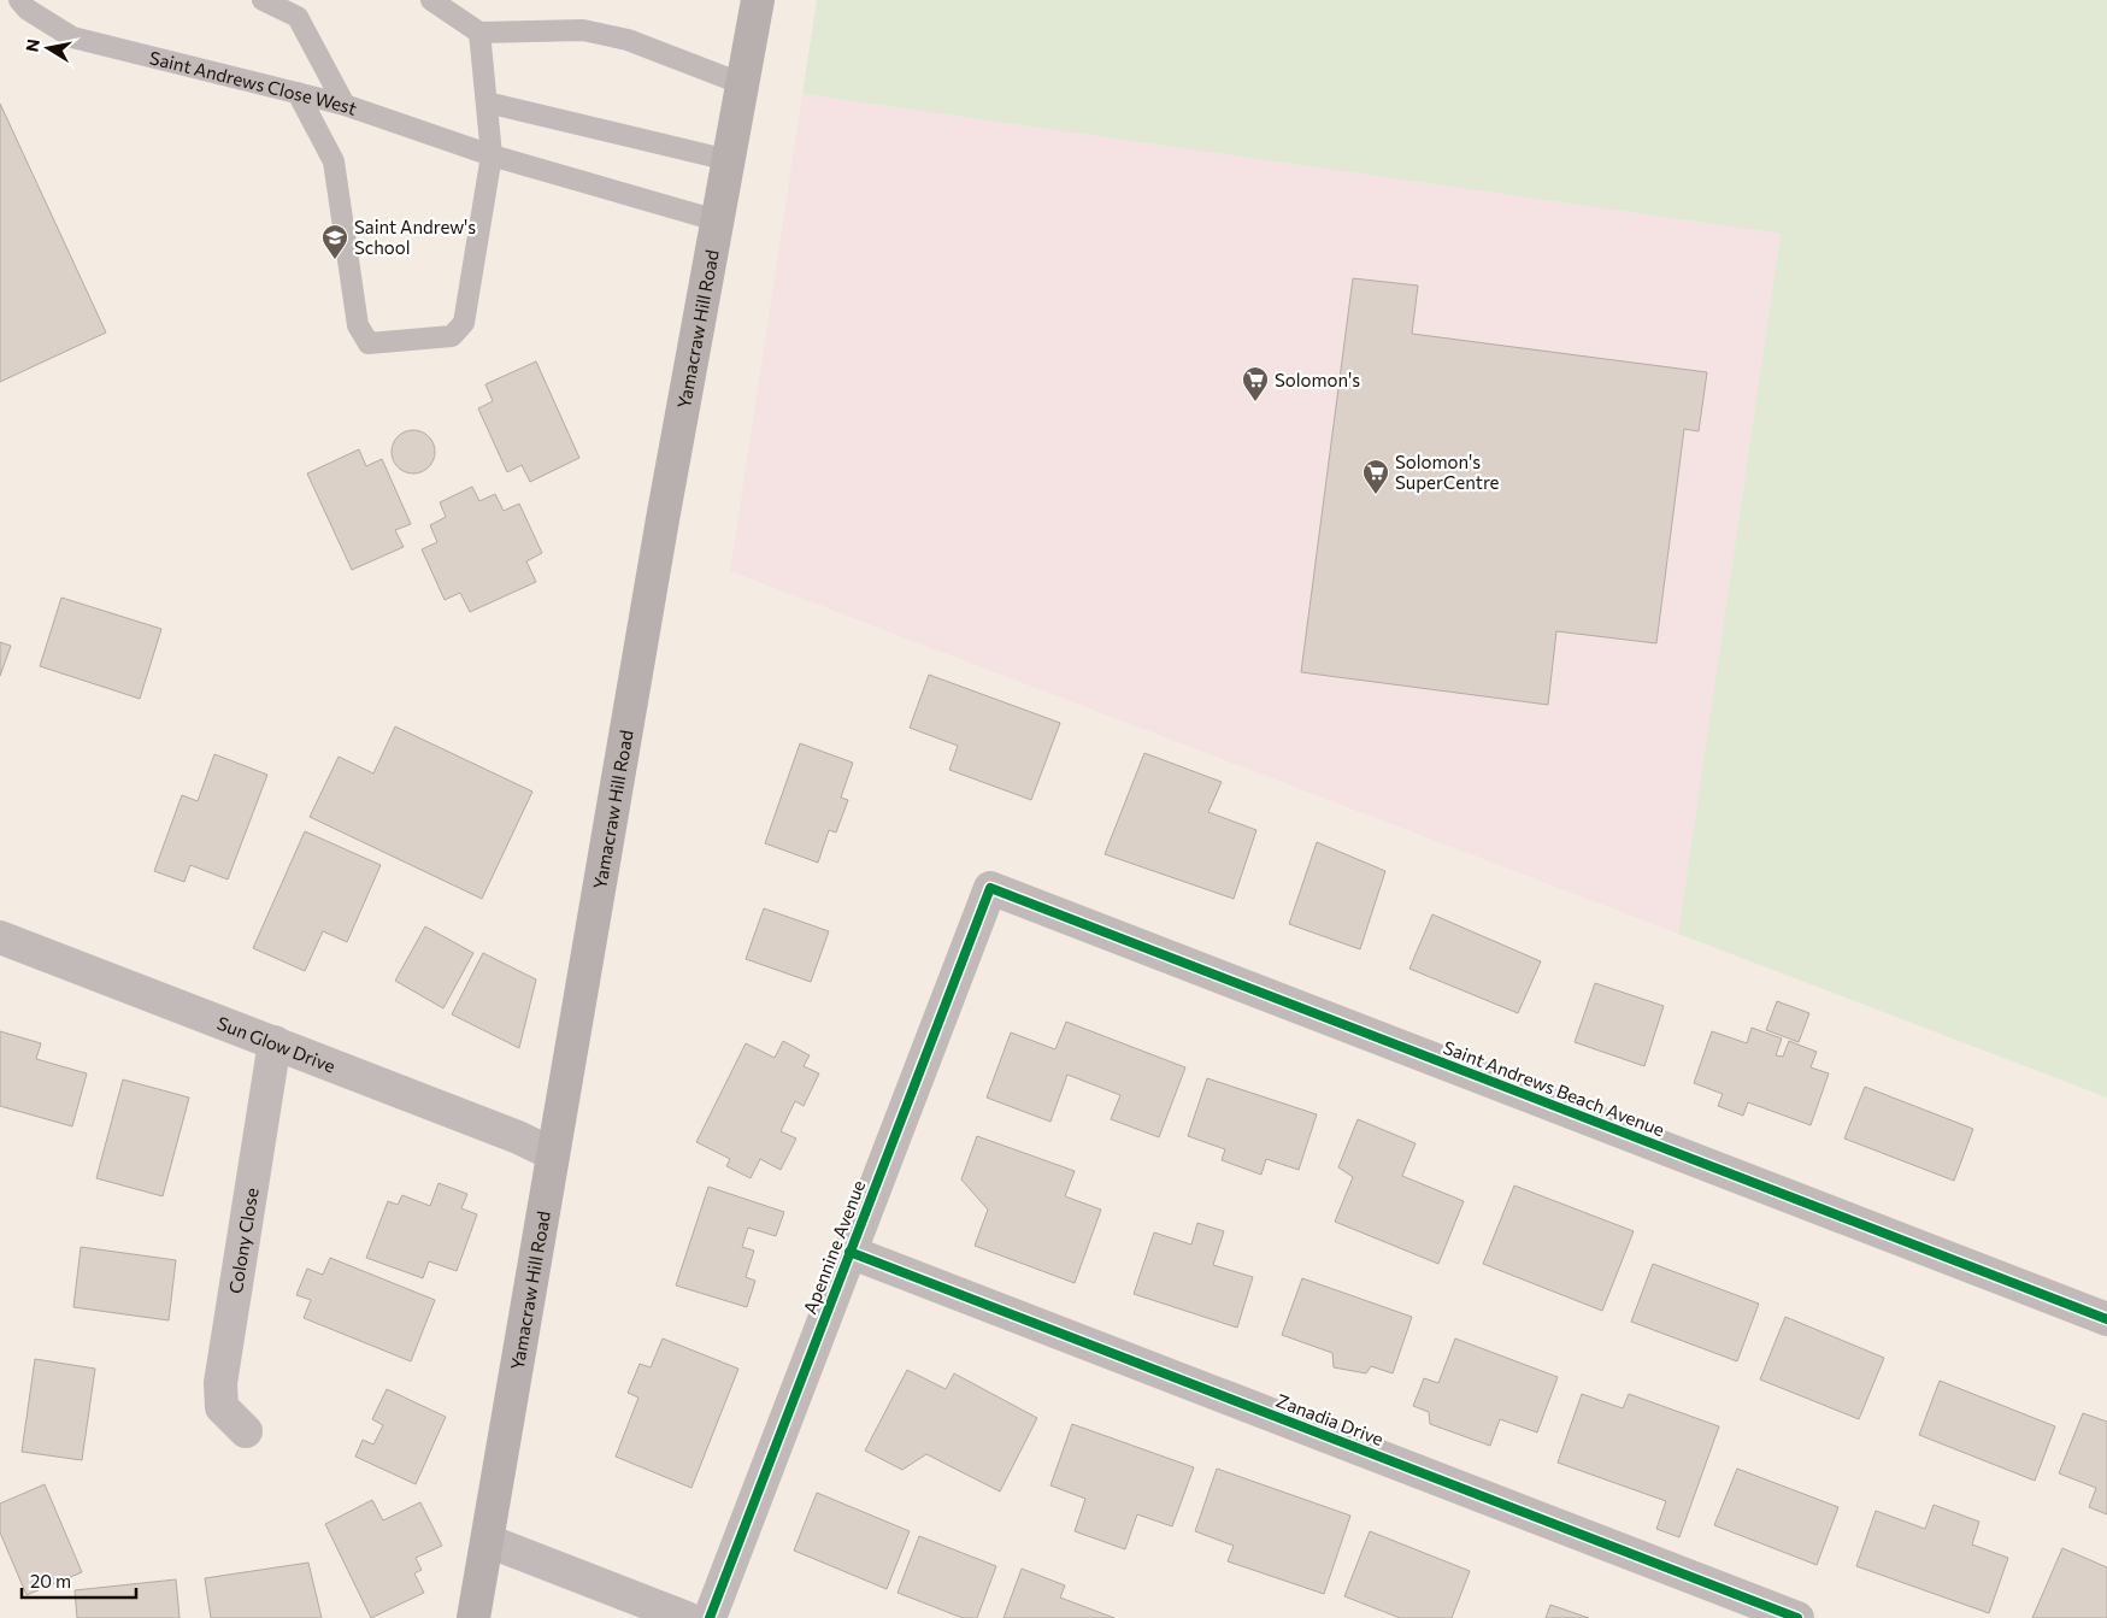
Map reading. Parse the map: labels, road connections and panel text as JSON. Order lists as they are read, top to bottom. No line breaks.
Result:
{"streets":{"main road":["Yamacraw Hill Road"],"street":["Sun Glow Drive","Saint Andrews Beach Avenue","Colony Close","Apennine Avenue","Zanadia Drive"],"lane":["Saint Andrews Close West"]},"crossings":[["Saint Andrews Close West","Yamacraw Hill Road"],["Yamacraw Hill Road","Sun Glow Drive"],["Sun Glow Drive","Colony Close"],["Saint Andrews Beach Avenue","Apennine Avenue"],["Apennine Avenue","Zanadia Drive"]],"places":{"school or university":["Saint Andrew's School"],"supermarket":["Solomon's","Solomon's SuperCentre"]},"scale_bar":"20 m","north":"left"}
